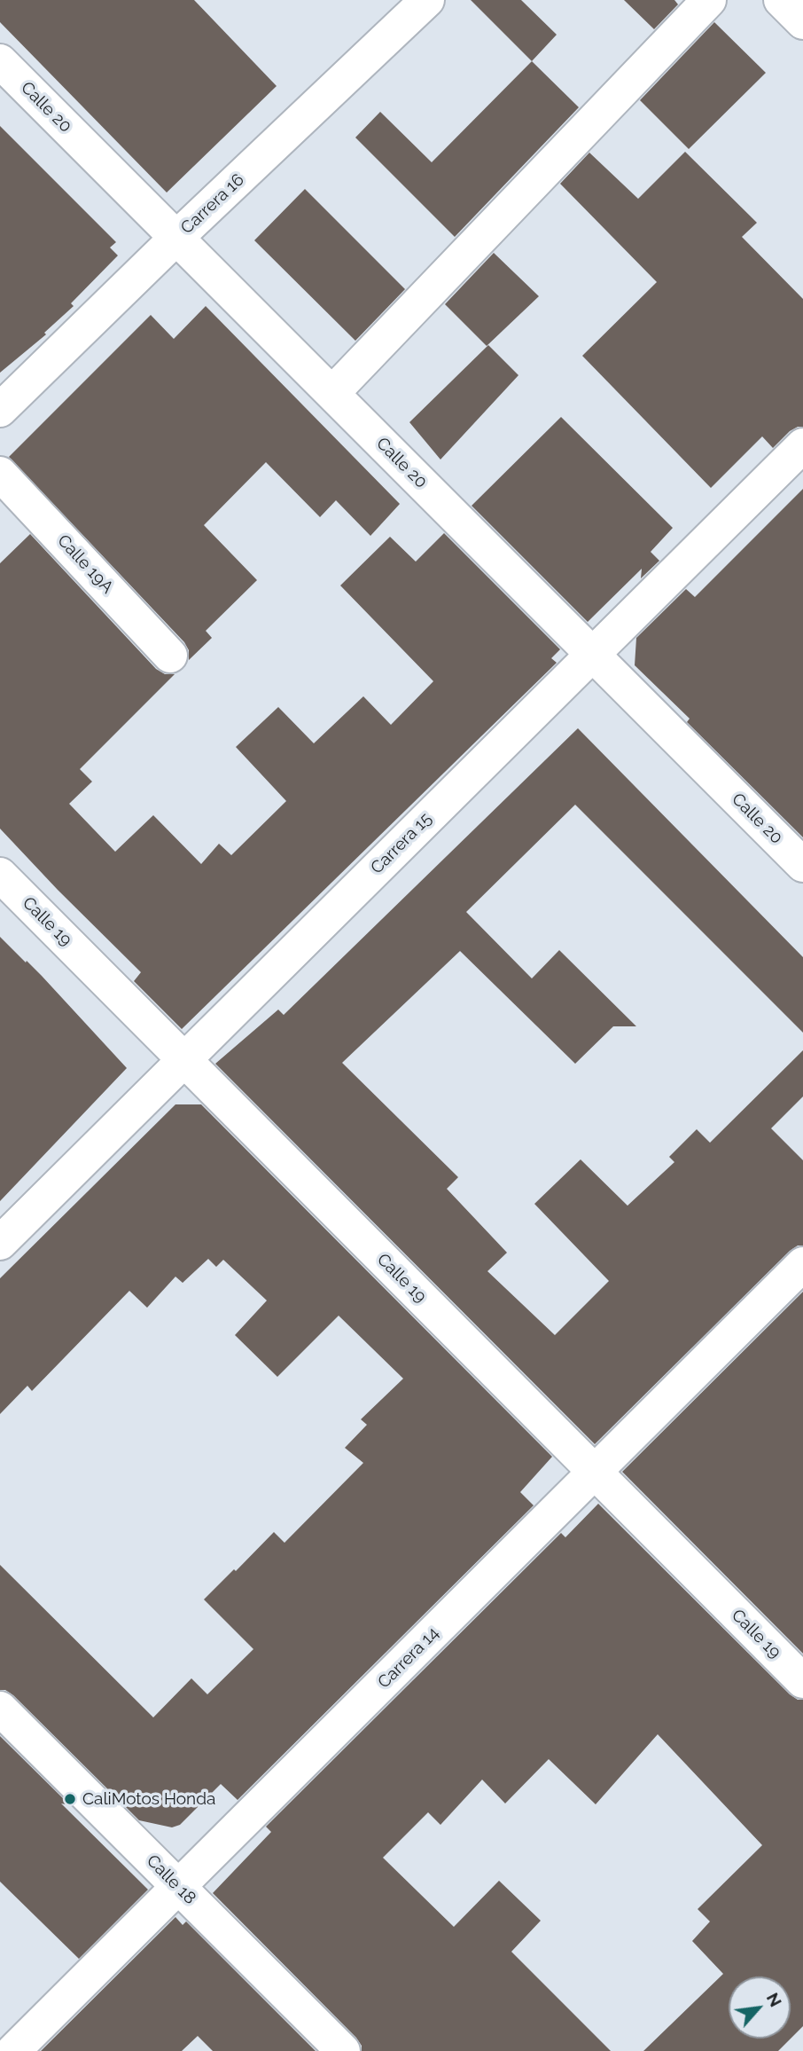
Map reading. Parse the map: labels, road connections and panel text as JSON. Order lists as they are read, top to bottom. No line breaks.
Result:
{"streets":{"street":["Calle 20","Carrera 16","Calle 19A","Carrera 15","Calle 19","Carrera 14","Calle 18"]},"crossings":[["Calle 20","Carrera 16"],["Calle 20","Carrera 15"],["Carrera 15","Calle 19"],["Calle 19","Carrera 14"],["Carrera 14","Calle 18"]],"places":["CaliMotos Honda"],"north":"top right"}
